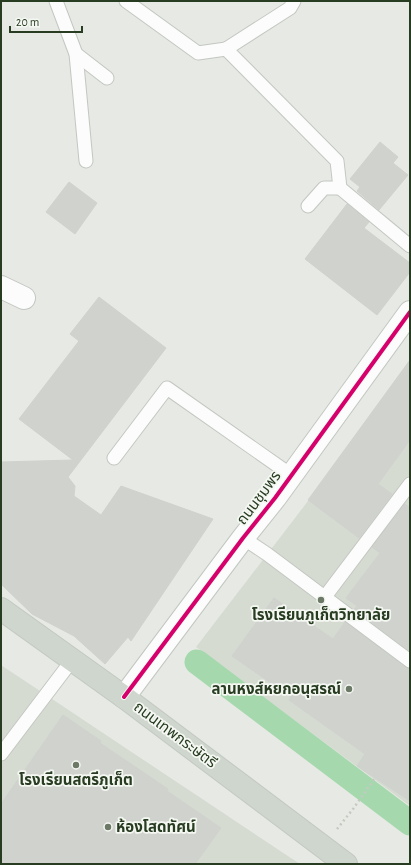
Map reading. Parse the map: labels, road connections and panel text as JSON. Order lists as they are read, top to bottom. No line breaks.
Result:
{"streets":{"main road":["ถนนเทพกระษัตรี"],"street":["ถนนชุมพร"]},"crossings":[["ถนนชุมพร","ถนนเทพกระษัตรี"]],"places":["โรงเรียนภูเก็ตวิทยาลัย","ลานหงส์หยกอนุสรณ์","โรงเรียนสตรีภูเก็ต","ห้องโสดทัศน์"],"scale_bar":"20 m"}
